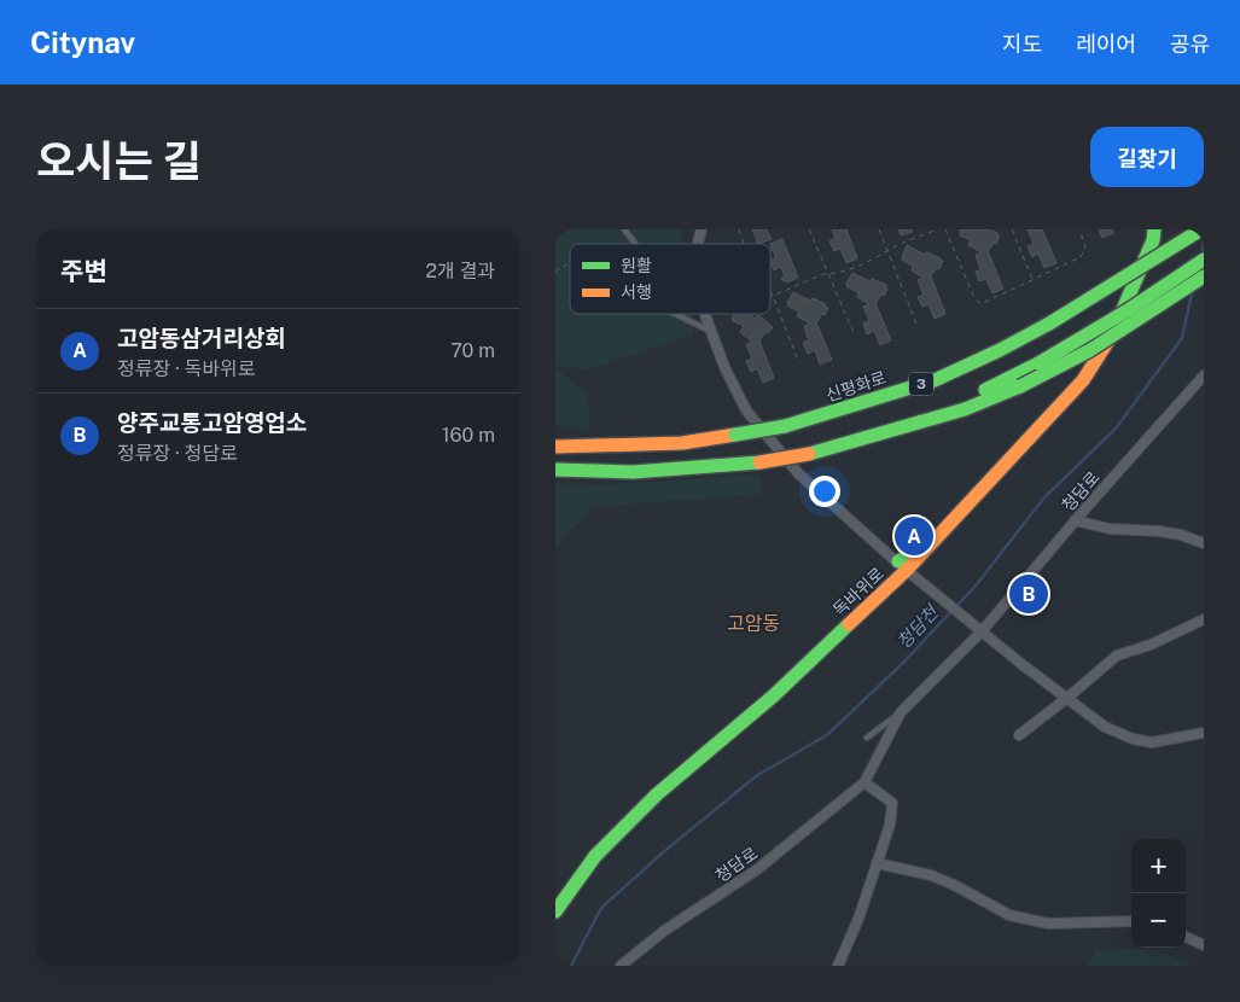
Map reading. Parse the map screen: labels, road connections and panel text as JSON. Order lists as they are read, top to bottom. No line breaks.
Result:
{"streets":{"main road":["3","신평화로","독바위로"],"street":["청담로"]},"districts":["고암동"],"water":["청담천"],"legend":["원활","서행"],"page":{"header":"Citynav","nav":["지도","레이어","공유"],"title":"오시는 길","buttons":"길찾기","heading":["주변","2개 결과"],"list":[{"mark":"A","name":"고암동삼거리상회","note":"정류장 · 독바위로","value":"70 m"},{"mark":"B","name":"양주교통고암영업소","note":"정류장 · 청담로","value":"160 m"}],"pins":["A","B"],"map_buttons":["+","−"]}}
